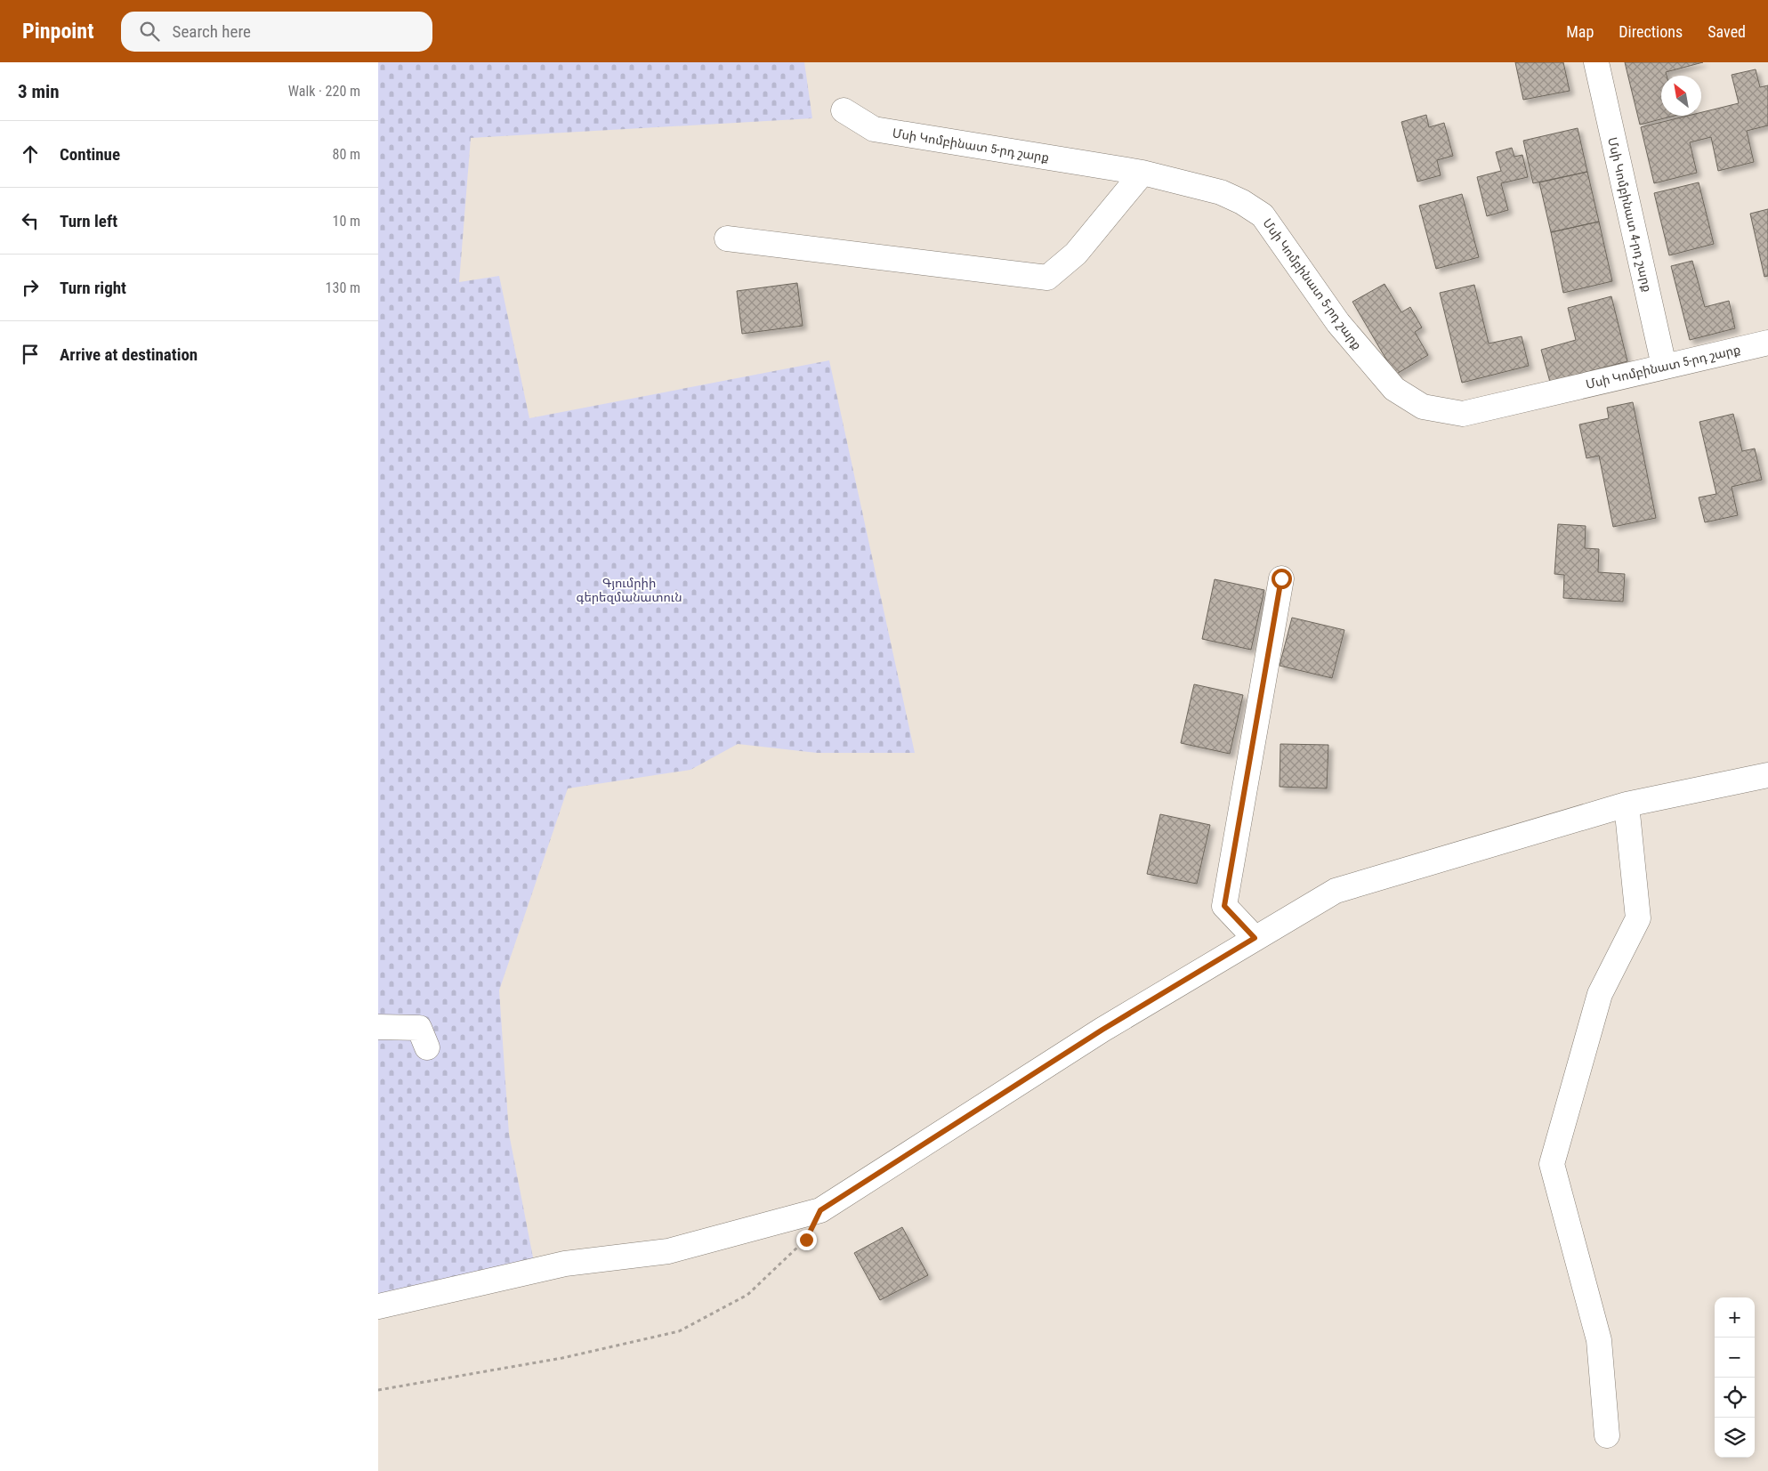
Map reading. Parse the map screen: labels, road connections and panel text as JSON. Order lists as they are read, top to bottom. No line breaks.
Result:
{"streets":{"street":["Մսի Կոմբինատ 5-րդ շարք","Մսի Կոմբինատ 4-րդ շարք"]},"crossings":[["Մսի Կոմբինատ 5-րդ շարք","Մսի Կոմբինատ 4-րդ շարք"]],"parks":["Գյումրիի գերեզմանատուն"],"north":"top left","page":{"header":"Pinpoint","search":"Search here","nav":["Map","Directions","Saved"],"heading":["3 min","Walk · 220 m"],"list":[["Continue","80 m"],["Turn left","10 m"],["Turn right","130 m"],"Arrive at destination"],"map_buttons":["+","−"]}}
